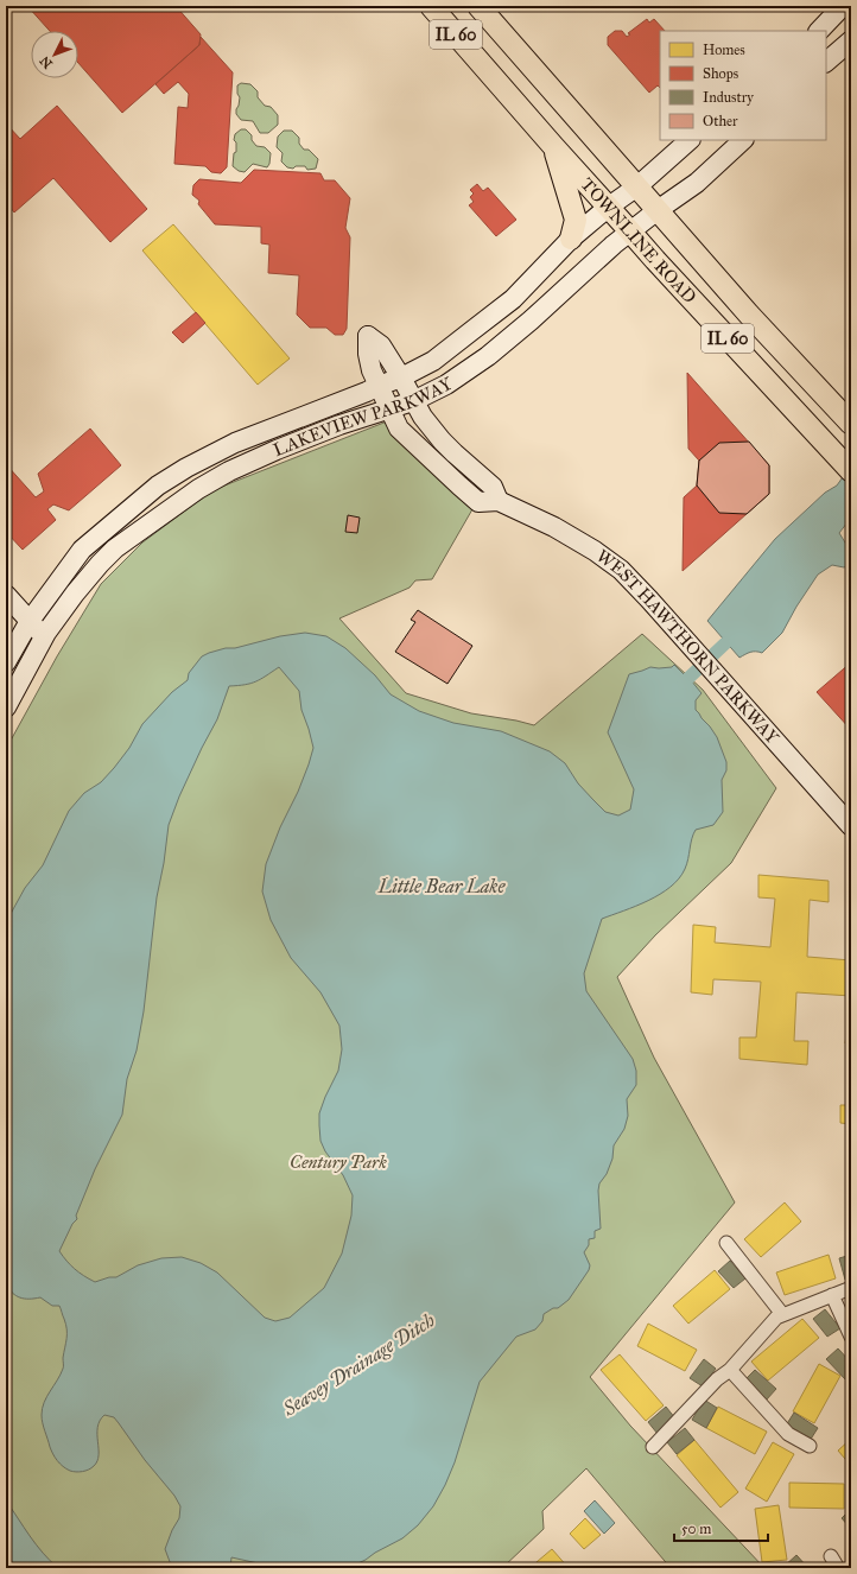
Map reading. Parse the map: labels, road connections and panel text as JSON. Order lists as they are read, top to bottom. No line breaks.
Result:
{"streets":{"main road":["IL 60","TOWNLINE ROAD"],"street":["LAKEVIEW PARKWAY","WEST HAWTHORN PARKWAY"]},"crossings":[["TOWNLINE ROAD","LAKEVIEW PARKWAY"],["LAKEVIEW PARKWAY","WEST HAWTHORN PARKWAY"]],"water":["Little Bear Lake","Seavey Drainage Ditch"],"parks":["Century Park"],"legend":["Homes","Shops","Industry","Other"],"scale_bar":"50 m","north":"bottom left"}
